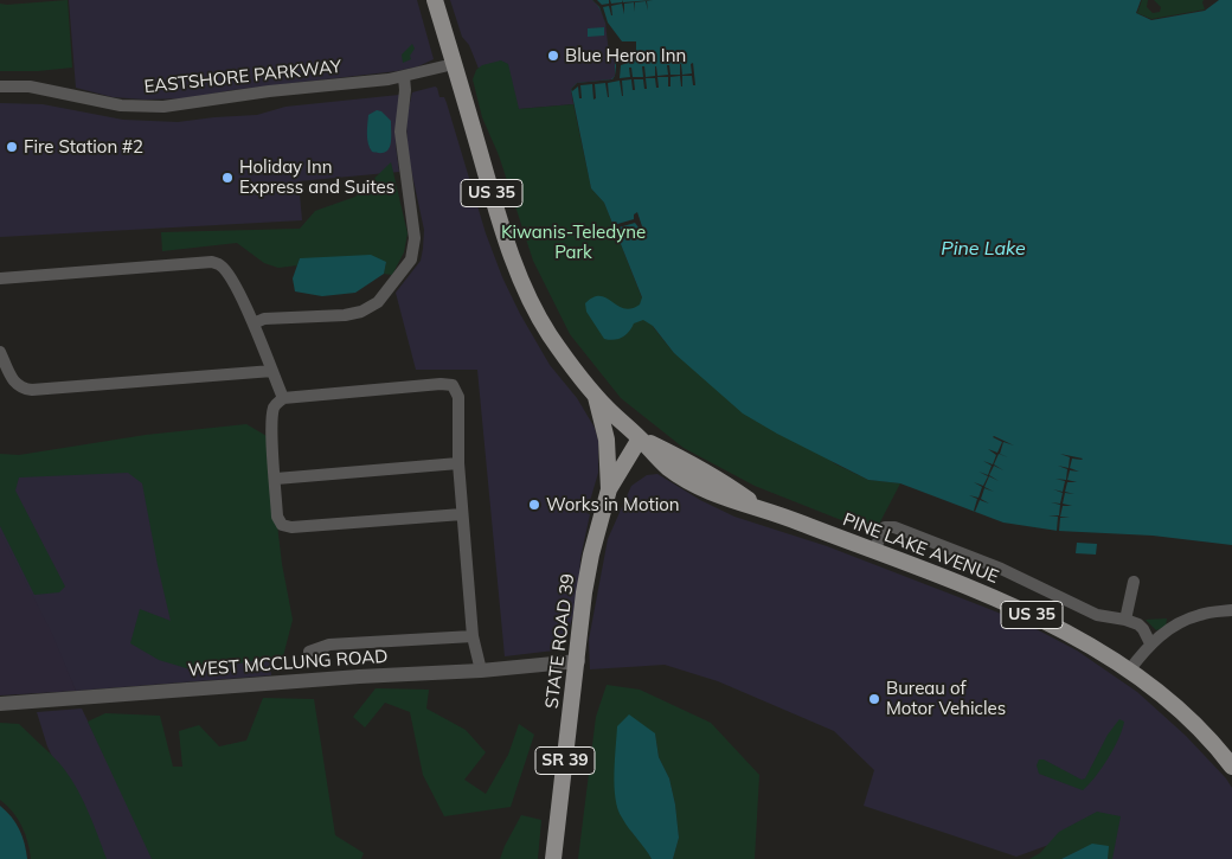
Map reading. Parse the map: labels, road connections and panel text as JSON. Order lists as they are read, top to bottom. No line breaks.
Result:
{"streets":{"main road":["US 35","PINE LAKE AVENUE","STATE ROAD 39","SR 39"],"street":["EASTSHORE PARKWAY","WEST MCCLUNG ROAD"]},"crossings":[["EASTSHORE PARKWAY","PINE LAKE AVENUE"],["PINE LAKE AVENUE","STATE ROAD 39"],["STATE ROAD 39","WEST MCCLUNG ROAD"]],"water":["Pine Lake"],"parks":["Kiwanis-Teledyne Park"],"places":["Blue Heron Inn","Fire Station #2","Holiday Inn Express and Suites","Works in Motion","Bureau of Motor Vehicles"]}
